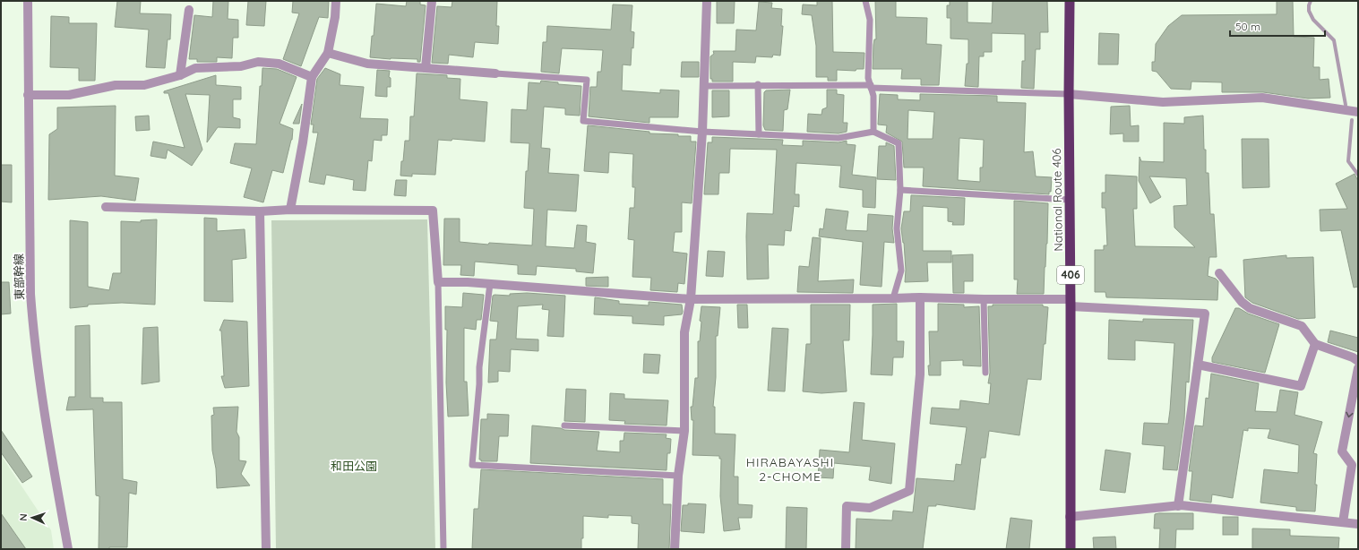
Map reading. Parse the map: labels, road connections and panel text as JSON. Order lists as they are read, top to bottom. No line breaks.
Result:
{"streets":{"highway":["National Route 406","406"],"street":["東部幹線"]},"districts":["HIRABAYASHI 2-CHOME"],"parks":["和田公園"],"scale_bar":"50 m","north":"left"}
